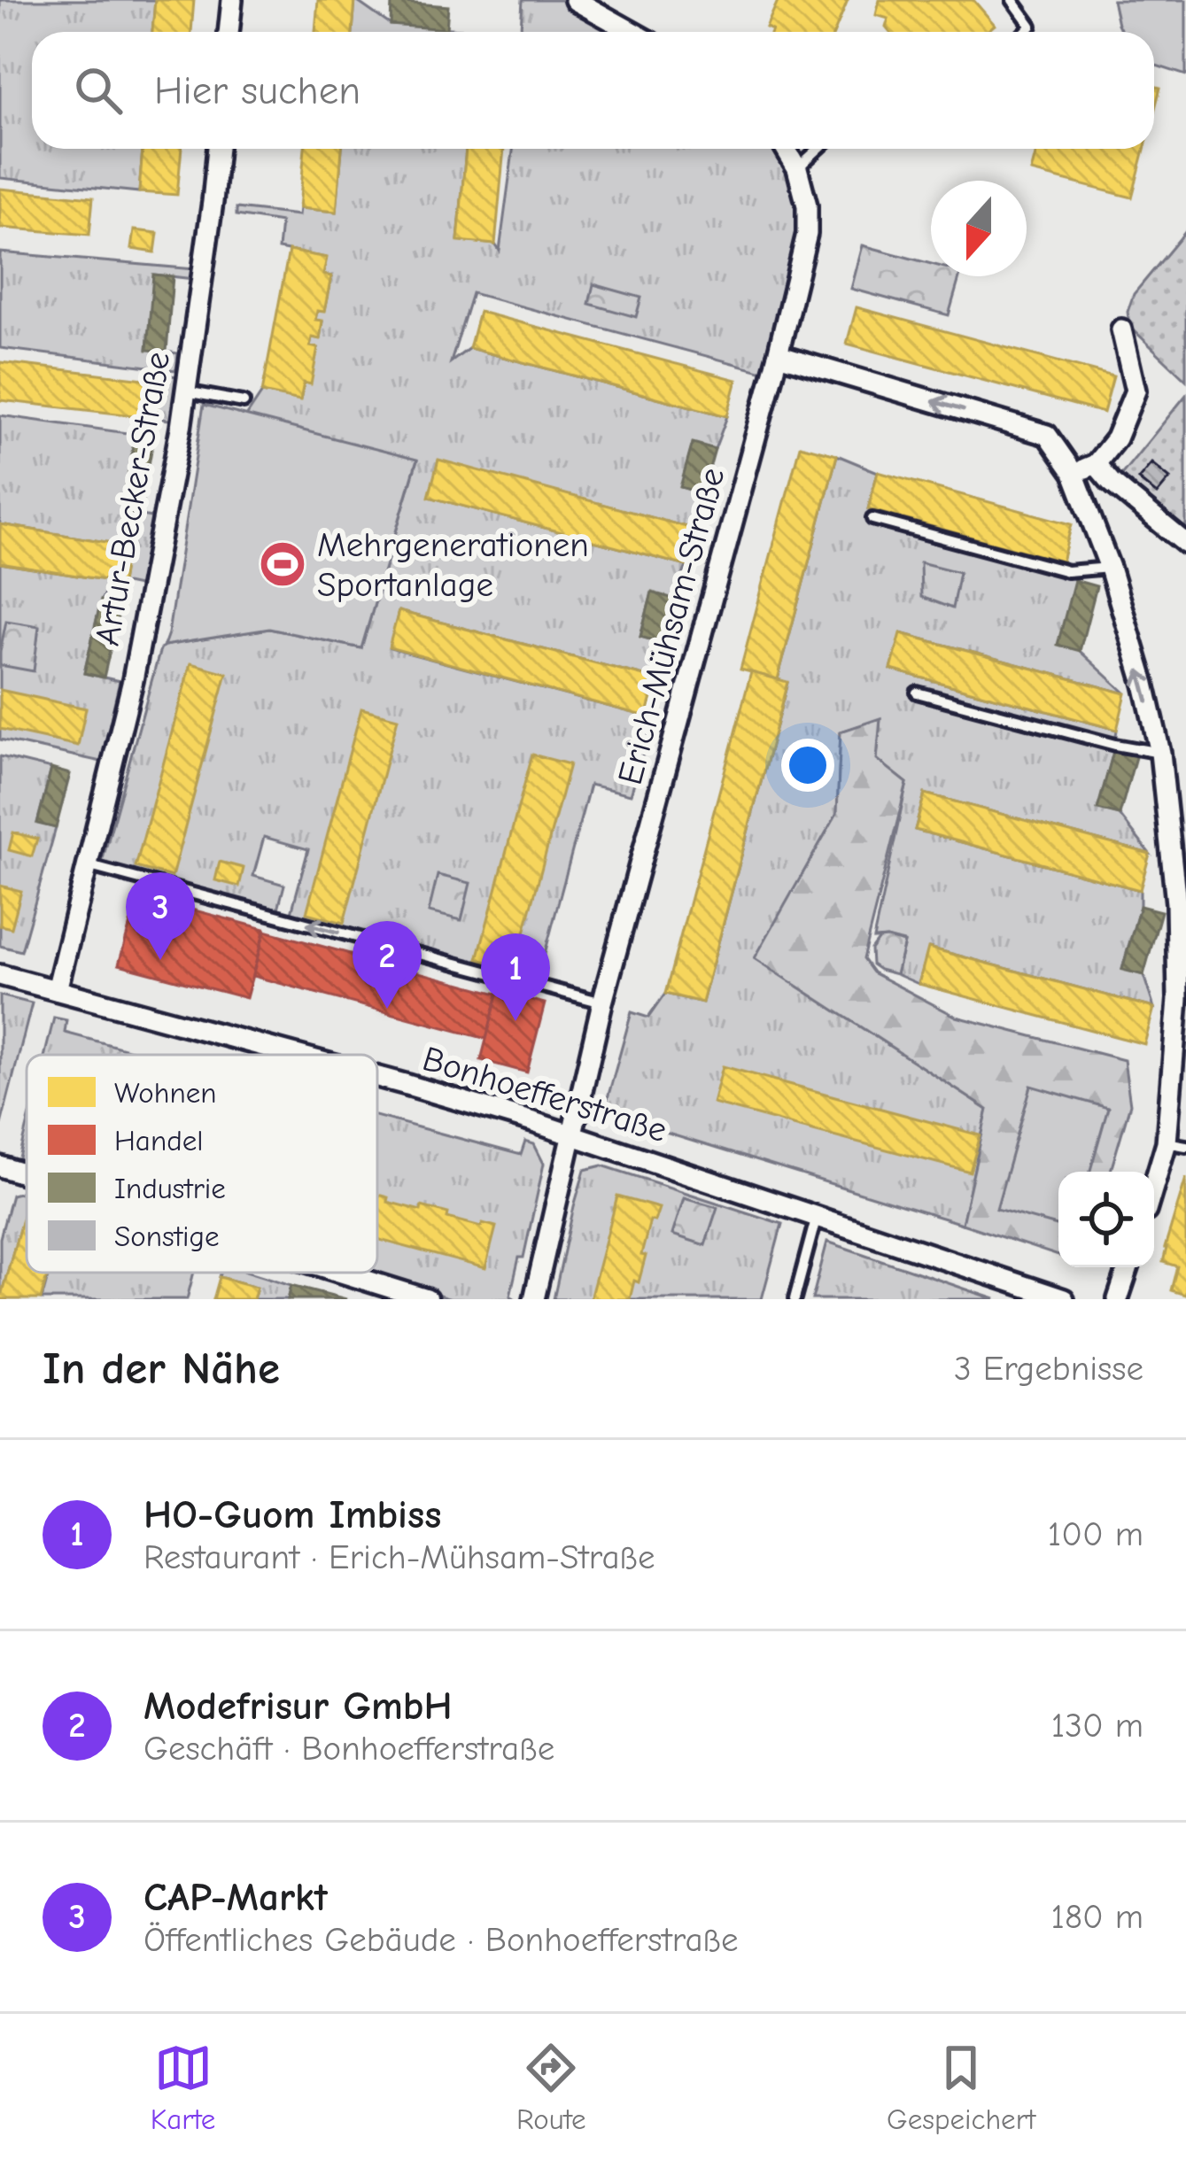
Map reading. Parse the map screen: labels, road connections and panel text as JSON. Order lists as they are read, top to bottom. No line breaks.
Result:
{"streets":{"street":["Artur-Becker-Straße","Erich-Mühsam-Straße","Bonhoefferstraße"]},"crossings":[["Artur-Becker-Straße","Bonhoefferstraße"],["Erich-Mühsam-Straße","Bonhoefferstraße"]],"places":{"sports":["Mehrgenerationen Sportanlage"]},"legend":["Wohnen","Handel","Industrie","Sonstige"],"north":"bottom","page":{"search":"Hier suchen","pins":["3","2","1"],"heading":["In der Nähe","3 Ergebnisse"],"list":[{"mark":"1","name":"HO-Guom Imbiss","note":"Restaurant · Erich-Mühsam-Straße","value":"100 m"},{"mark":"2","name":"Modefrisur GmbH","note":"Geschäft · Bonhoefferstraße","value":"130 m"},{"mark":"3","name":"CAP-Markt","note":"Öffentliches Gebäude · Bonhoefferstraße","value":"180 m"}],"nav":["Karte","Route","Gespeichert"]}}
